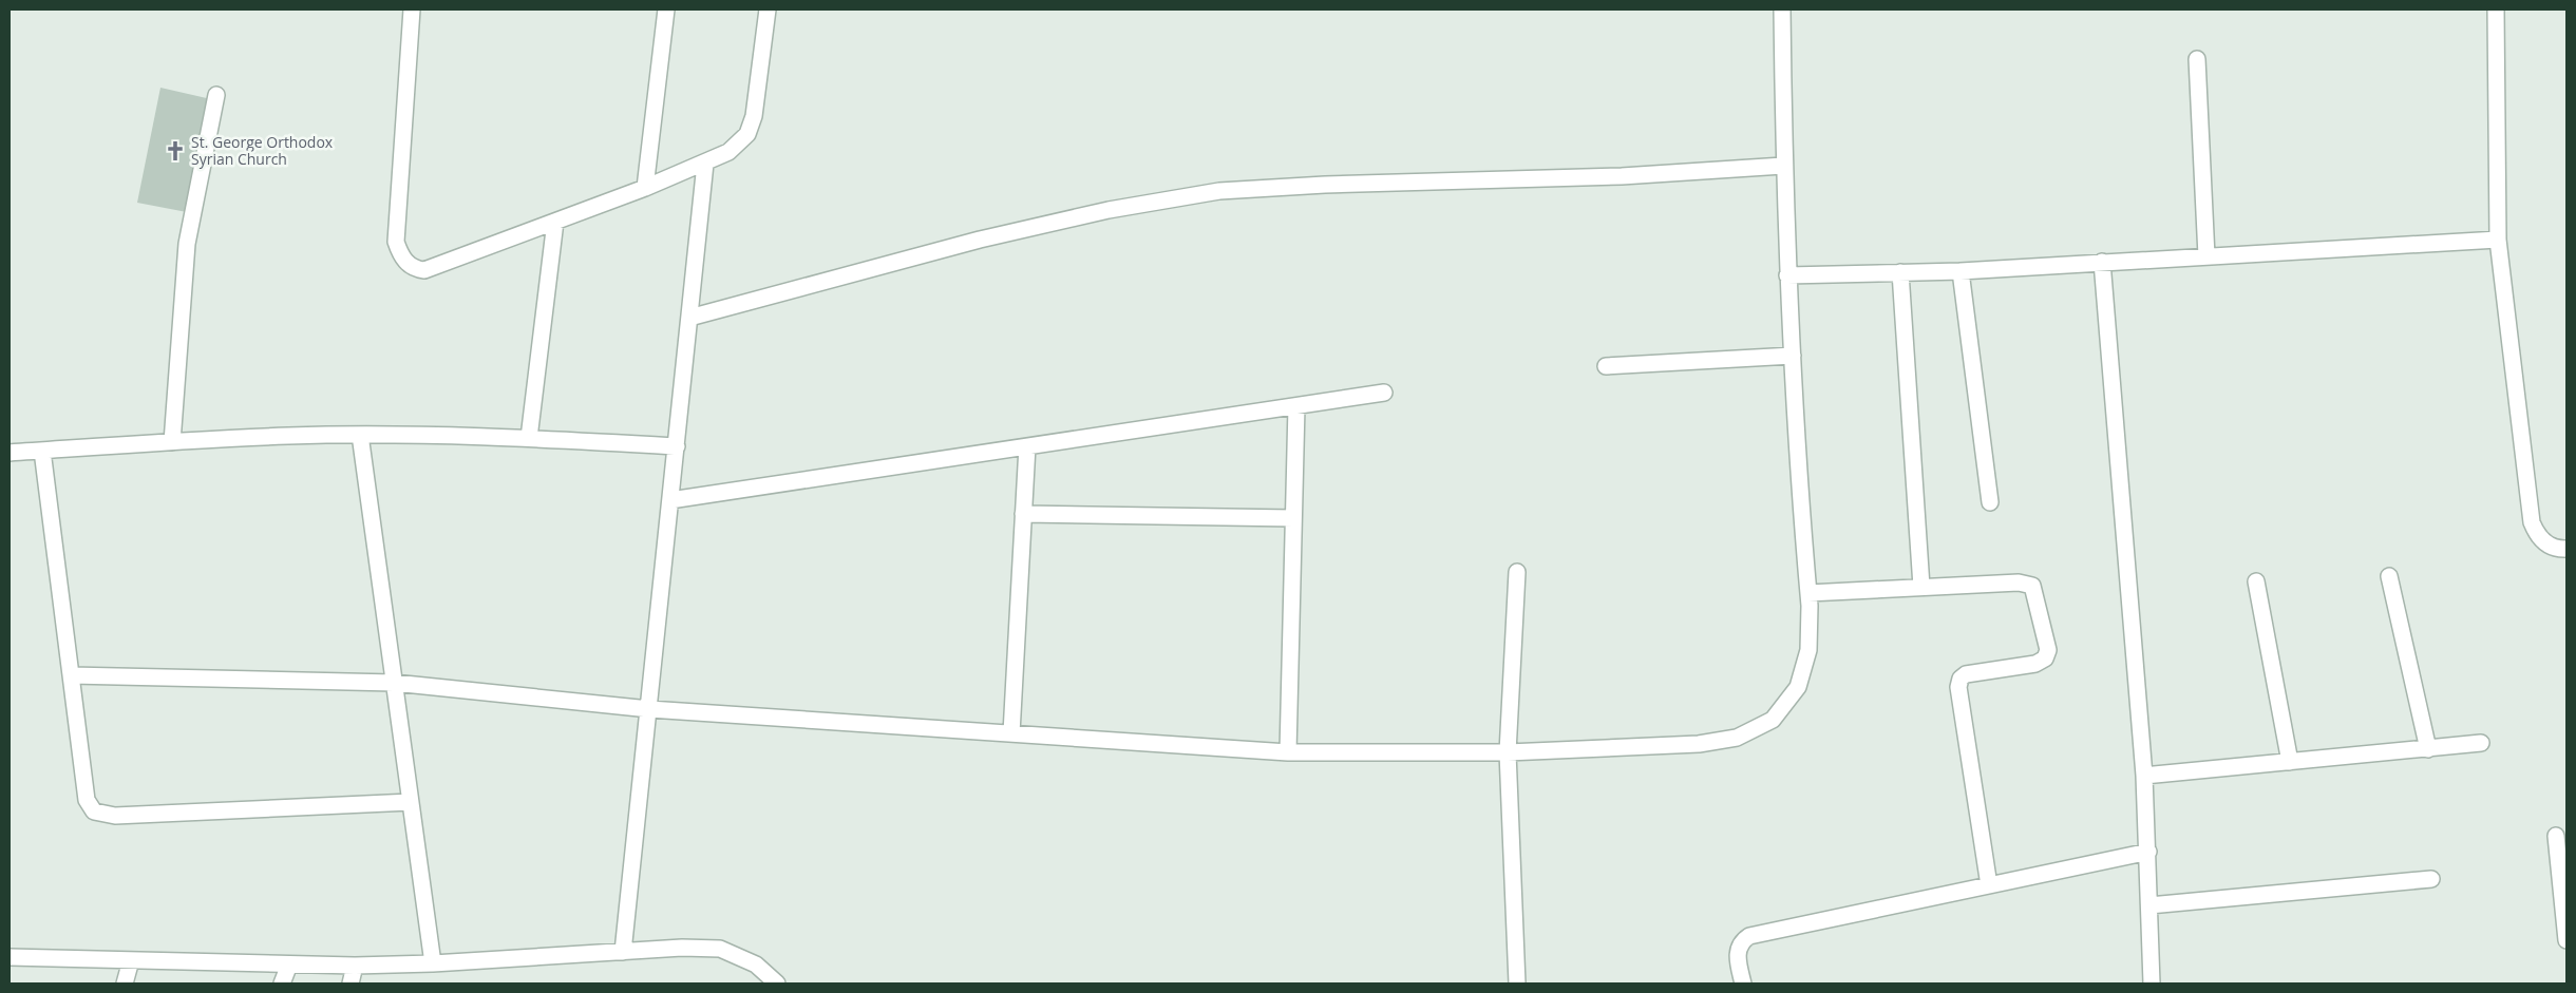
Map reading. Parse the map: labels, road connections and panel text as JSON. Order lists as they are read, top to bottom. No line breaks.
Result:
{"places":{"church":["St. George Orthodox Syrian Church"]}}
